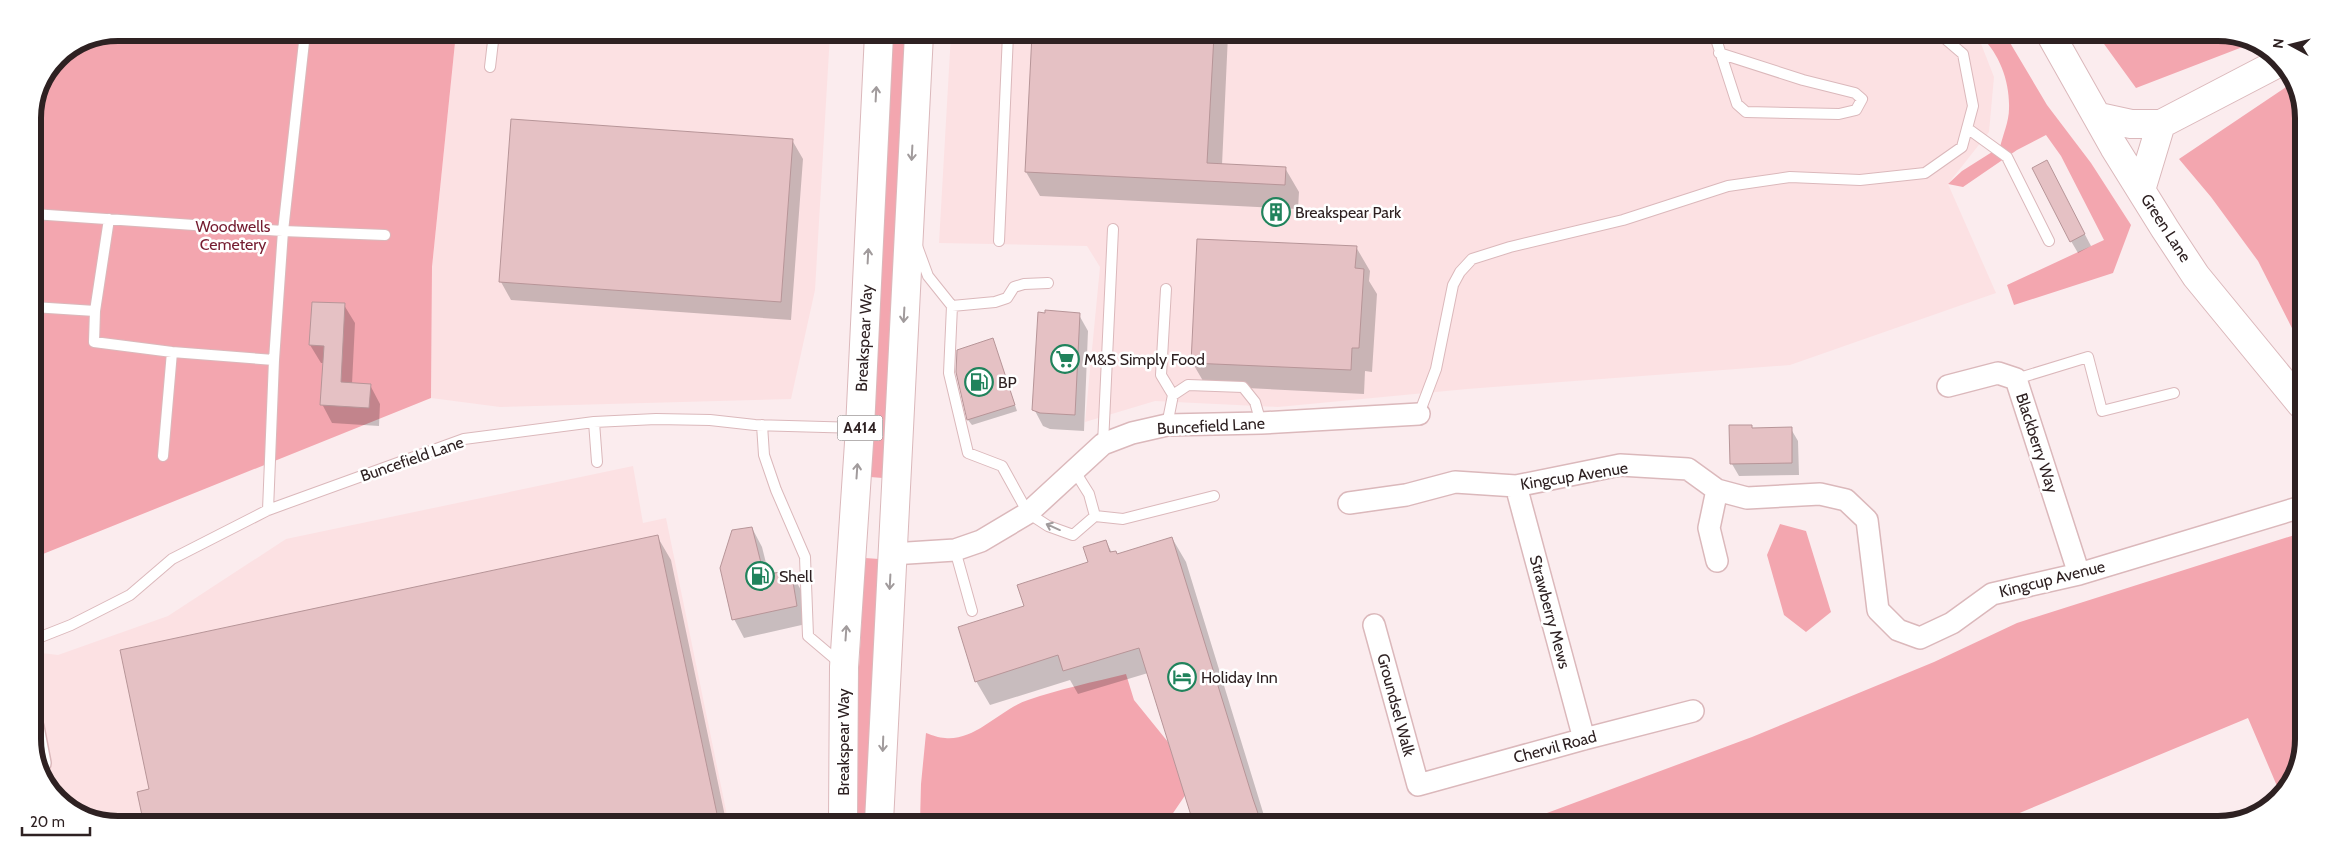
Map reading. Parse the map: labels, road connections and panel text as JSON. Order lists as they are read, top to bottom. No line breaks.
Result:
{"streets":{"main road":["Green Lane","Breakspear Way","A414"],"street":["Buncefield Lane","Blackberry Way","Kingcup Avenue","Strawberry Mews","Groundsel Walk","Chervil Road"]},"crossings":[["Breakspear Way","Buncefield Lane"],["Buncefield Lane","A414"],["Blackberry Way","Kingcup Avenue"],["Kingcup Avenue","Strawberry Mews"],["Strawberry Mews","Chervil Road"],["Groundsel Walk","Chervil Road"]],"parks":["Woodwells Cemetery"],"places":{"building":["Breakspear Park"],"supermarket":["M&S Simply Food"],"fuel station":["BP","Shell"],"hotel":["Holiday Inn"]},"scale_bar":"20 m","north":"left"}
